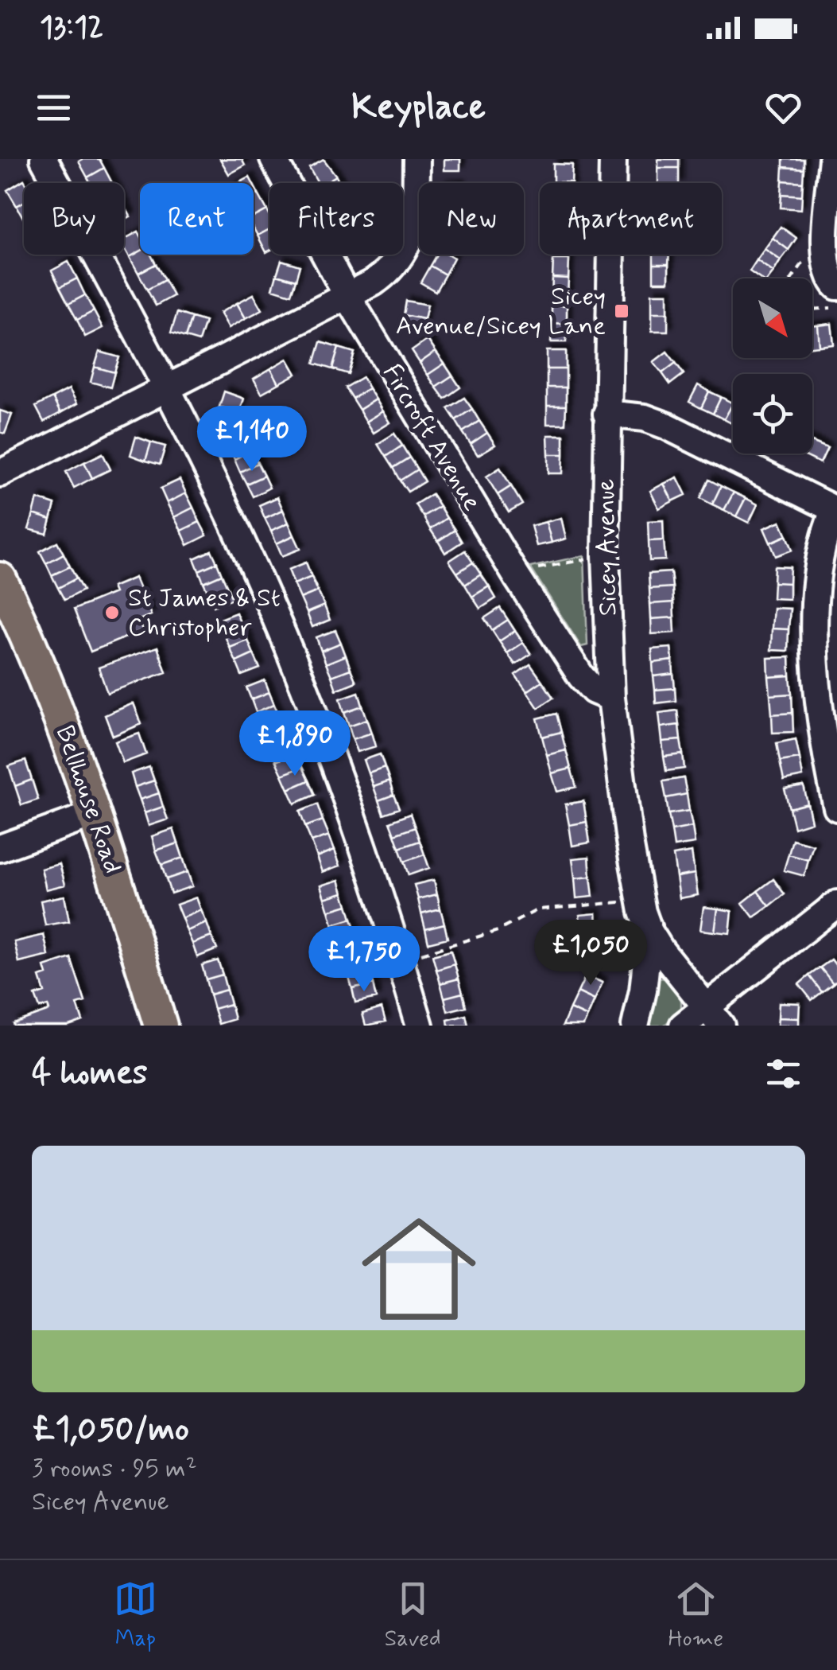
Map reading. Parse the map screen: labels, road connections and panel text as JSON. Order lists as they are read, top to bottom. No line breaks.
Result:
{"streets":{"main road":["Bellhouse Road"],"street":["Fircroft Avenue","Sicey Avenue"]},"crossings":[["Fircroft Avenue","Sicey Avenue"]],"places":{"transit":["Sicey Avenue/Sicey Lane"],"other":["St James & St Christopher"]},"north":"bottom right","page":{"status":"13:12","header":"Keyplace","chip":["Buy","Rent","Filters","New","Apartment"],"price":["£1,140","£1,890","£1,050","£1,750"],"heading":"4 homes","list":[{"name":"£1,050/mo","note":"3 rooms · 95 m² · Sicey Avenue"}],"tabs":["Map","Saved","Home"]}}
